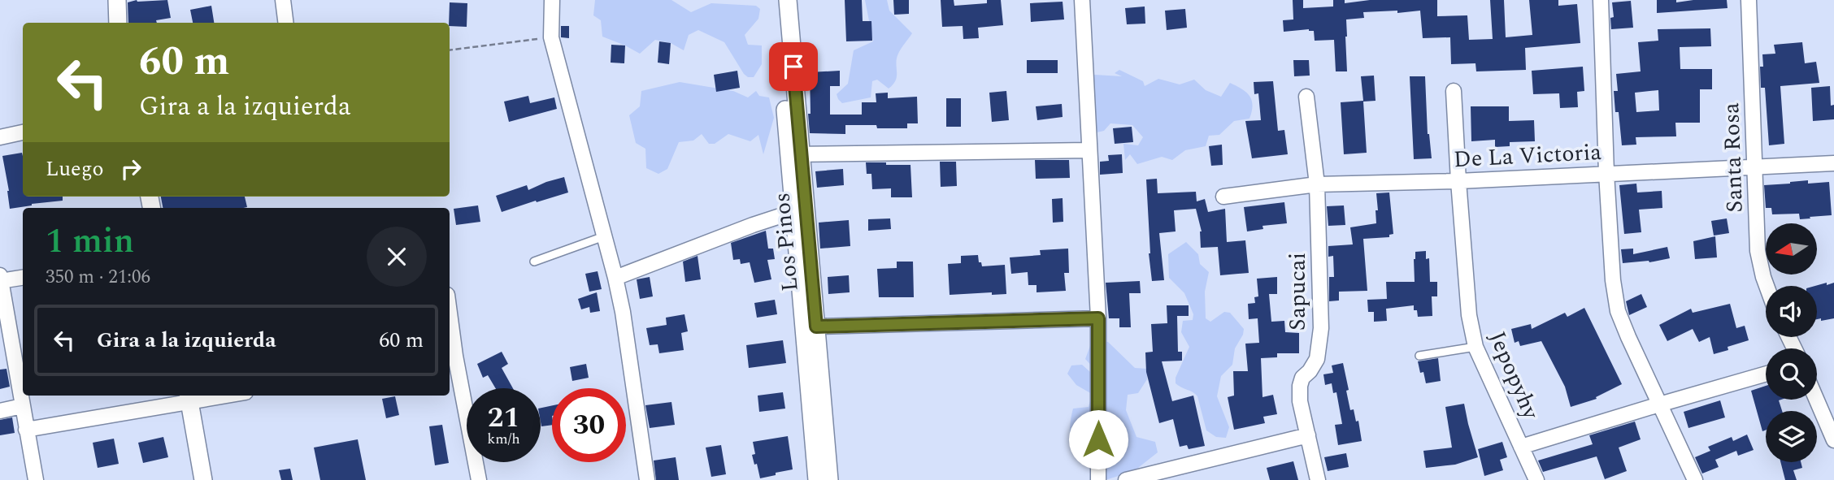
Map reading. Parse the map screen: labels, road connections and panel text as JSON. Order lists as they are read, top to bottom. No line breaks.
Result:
{"streets":{"street":["De La Victoria","Santa Rosa","Los Pinos","Sapucai","Jepopyhy"]},"crossings":[["De La Victoria","Santa Rosa"],["De La Victoria","Sapucai"],["De La Victoria","Jepopyhy"]],"north":"left","page":{"turn":["60 m","Gira a la izquierda"],"then":"Luego","heading":["1 min","350 m · 21:06"],"list":[{"name":"Gira a la izquierda","value":"60 m"}],"speed":"21 km/h","limit":"30"}}
